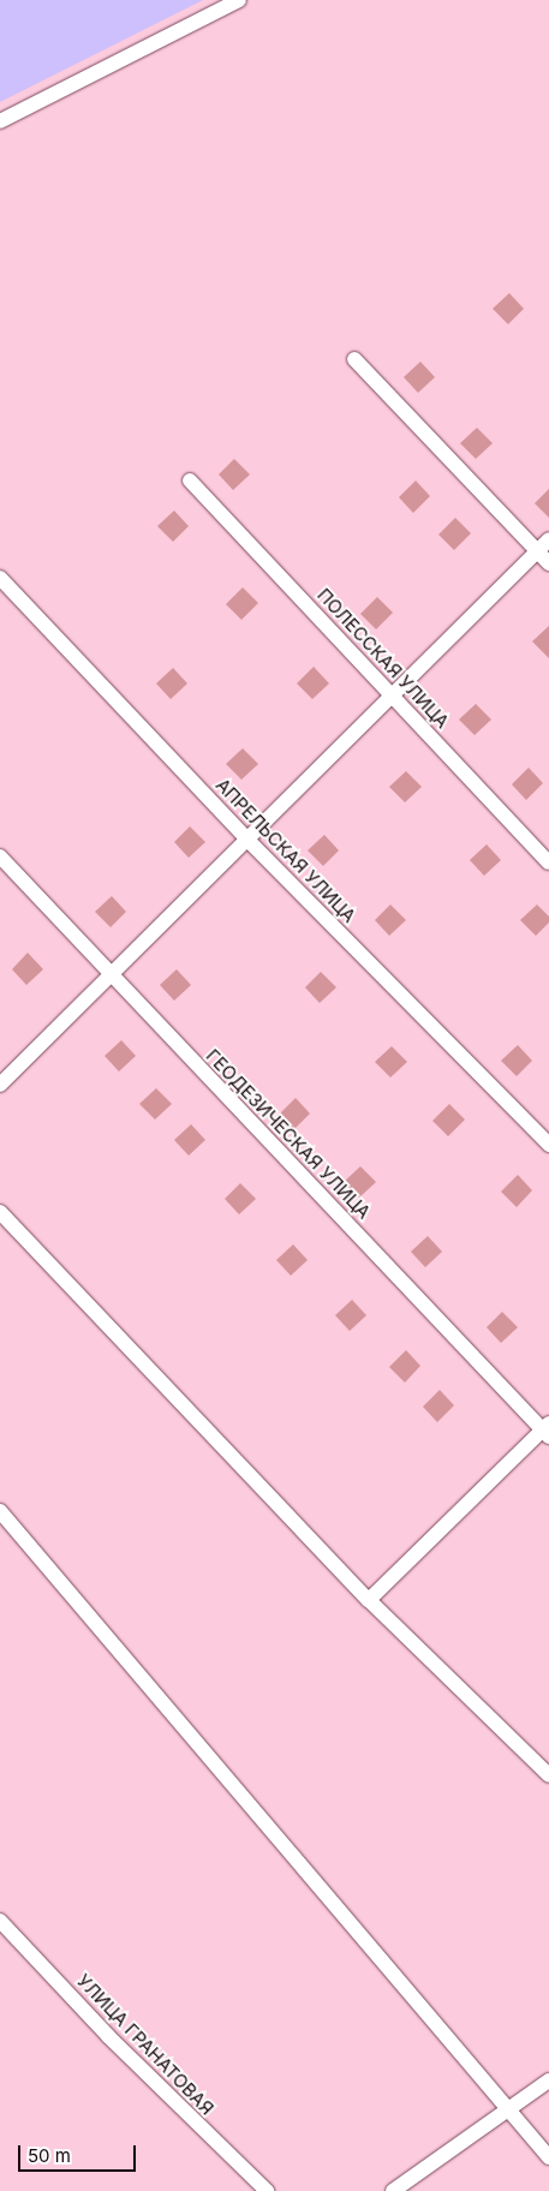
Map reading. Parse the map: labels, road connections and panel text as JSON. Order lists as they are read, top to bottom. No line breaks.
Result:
{"streets":{"street":["ПОЛЕССКАЯ УЛИЦА","АПРЕЛЬСКАЯ УЛИЦА","ГЕОДЕЗИЧЕСКАЯ УЛИЦА","УЛИЦА ГРАНАТОВАЯ"]},"scale_bar":"50 m"}
